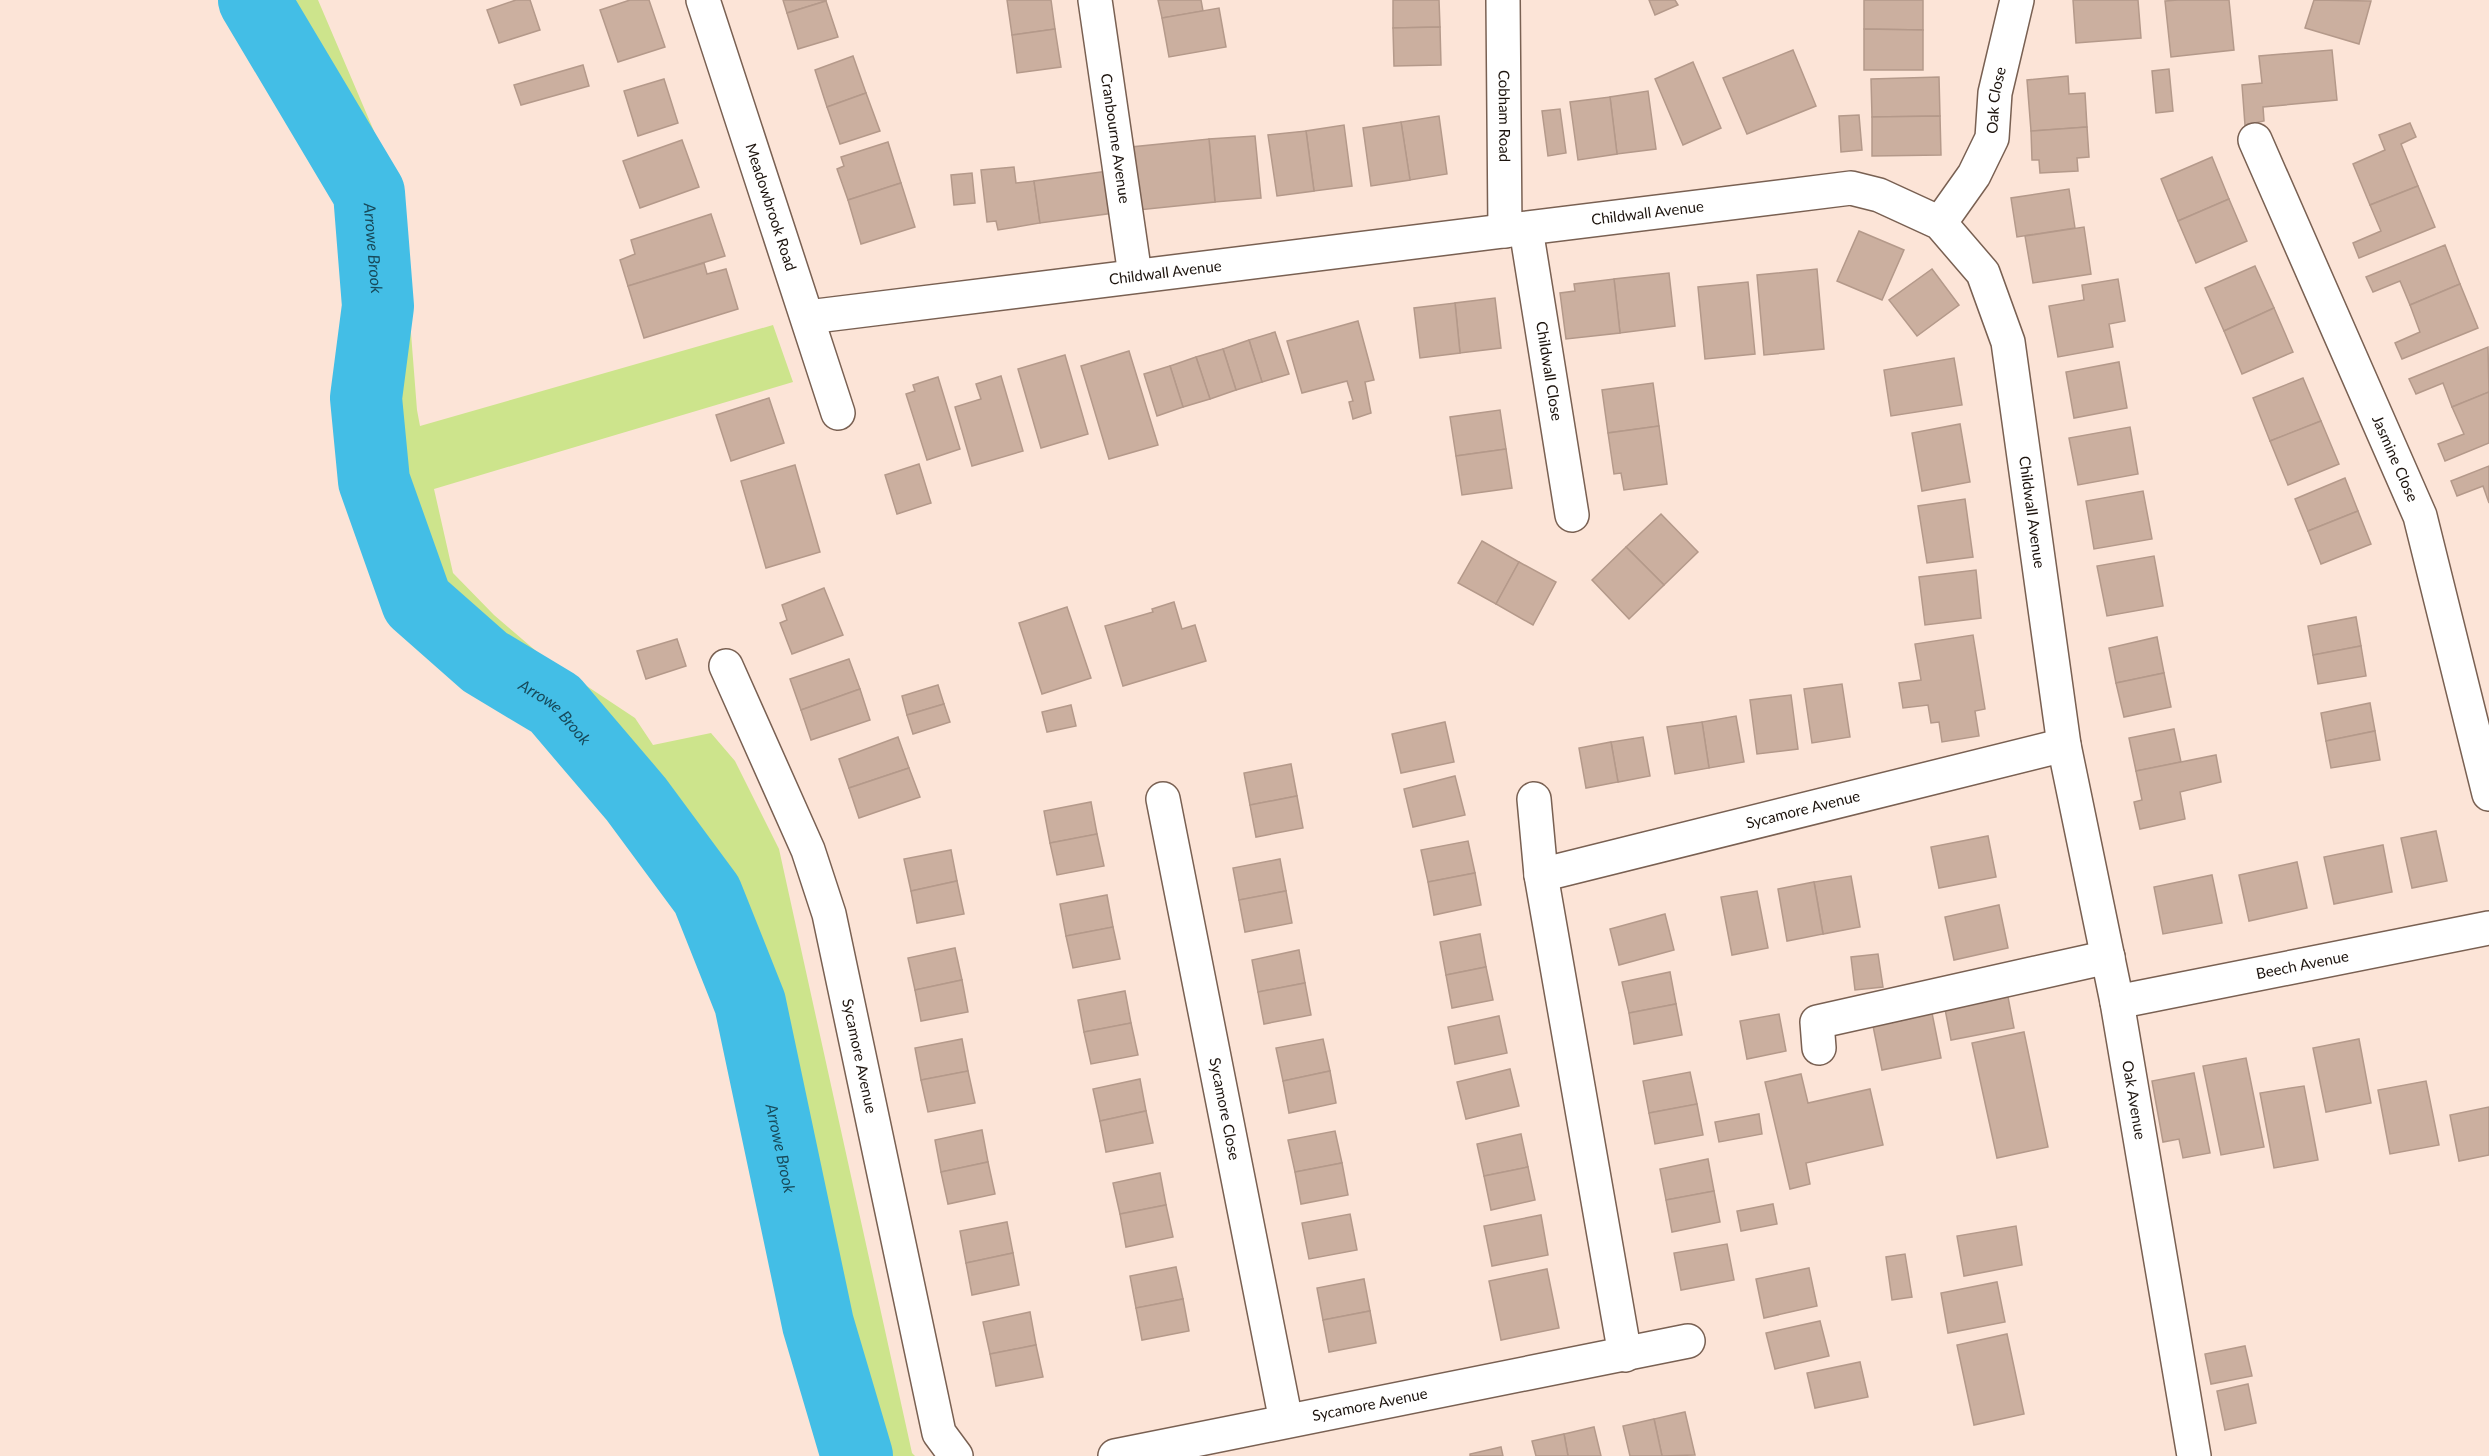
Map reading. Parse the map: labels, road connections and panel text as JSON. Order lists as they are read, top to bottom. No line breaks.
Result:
{"streets":{"street":["Oak Close","Cobham Road","Cranbourne Avenue","Meadowbrook Road","Childwall Avenue","Childwall Close","Jasmine Close","Sycamore Avenue","Beech Avenue","Oak Avenue","Sycamore Close"]},"crossings":[["Oak Close","Childwall Avenue"],["Cobham Road","Childwall Avenue"],["Cobham Road","Childwall Close"],["Cranbourne Avenue","Childwall Avenue"],["Meadowbrook Road","Childwall Avenue"],["Childwall Avenue","Childwall Close"],["Childwall Avenue","Sycamore Avenue"],["Childwall Avenue","Oak Avenue"],["Sycamore Avenue","Oak Avenue"],["Sycamore Avenue","Sycamore Close"],["Beech Avenue","Oak Avenue"]],"water":["Arrowe Brook"]}
